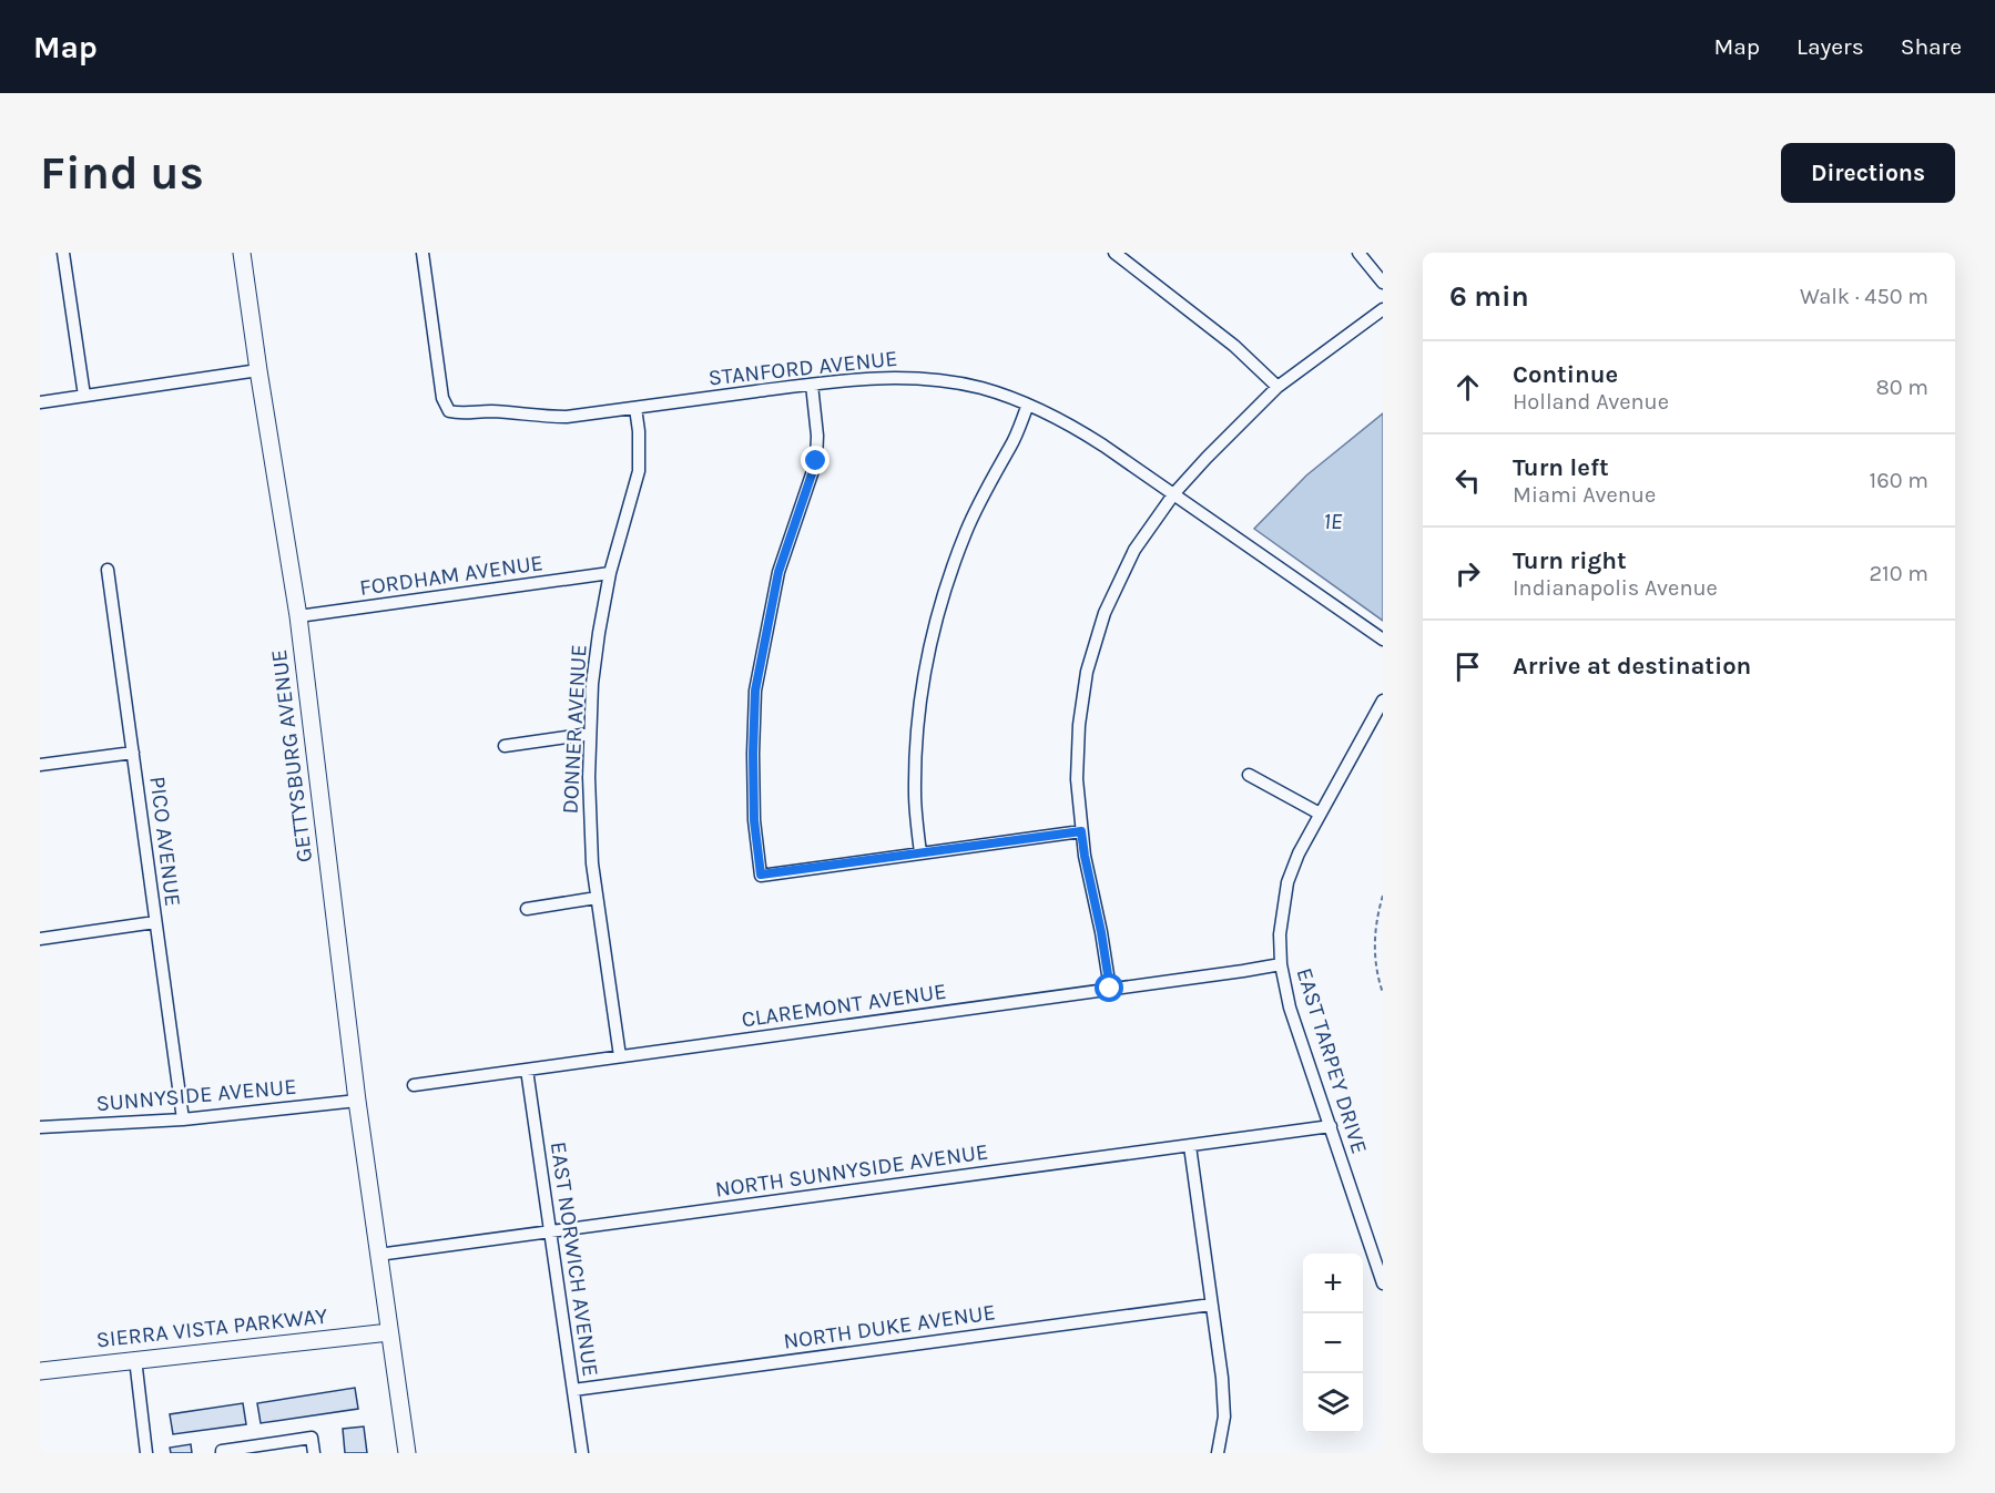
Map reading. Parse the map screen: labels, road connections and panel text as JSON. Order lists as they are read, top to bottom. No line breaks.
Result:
{"streets":{"street":["STANFORD AVENUE","FORDHAM AVENUE","DONNER AVENUE","GETTYSBURG AVENUE","PICO AVENUE","CLAREMONT AVENUE","EAST TARPEY DRIVE","SUNNYSIDE AVENUE","NORTH SUNNYSIDE AVENUE","EAST NORWICH AVENUE","NORTH DUKE AVENUE","SIERRA VISTA PARKWAY"]},"crossings":[["STANFORD AVENUE","DONNER AVENUE"],["FORDHAM AVENUE","DONNER AVENUE"],["FORDHAM AVENUE","GETTYSBURG AVENUE"],["DONNER AVENUE","CLAREMONT AVENUE"],["GETTYSBURG AVENUE","SUNNYSIDE AVENUE"],["GETTYSBURG AVENUE","NORTH SUNNYSIDE AVENUE"],["GETTYSBURG AVENUE","SIERRA VISTA PARKWAY"],["PICO AVENUE","SUNNYSIDE AVENUE"],["CLAREMONT AVENUE","EAST TARPEY DRIVE"],["CLAREMONT AVENUE","EAST NORWICH AVENUE"],["EAST TARPEY DRIVE","NORTH SUNNYSIDE AVENUE"],["NORTH SUNNYSIDE AVENUE","EAST NORWICH AVENUE"],["EAST NORWICH AVENUE","NORTH DUKE AVENUE"]],"water":["1E"],"page":{"header":"Map","nav":["Map","Layers","Share"],"buttons":"Directions","title":"Find us","heading":["6 min","Walk · 450 m"],"list":[["Continue","Holland Avenue","80 m"],["Turn left","Miami Avenue","160 m"],["Turn right","Indianapolis Avenue","210 m"],"Arrive at destination"],"map_buttons":["+","−"]}}
